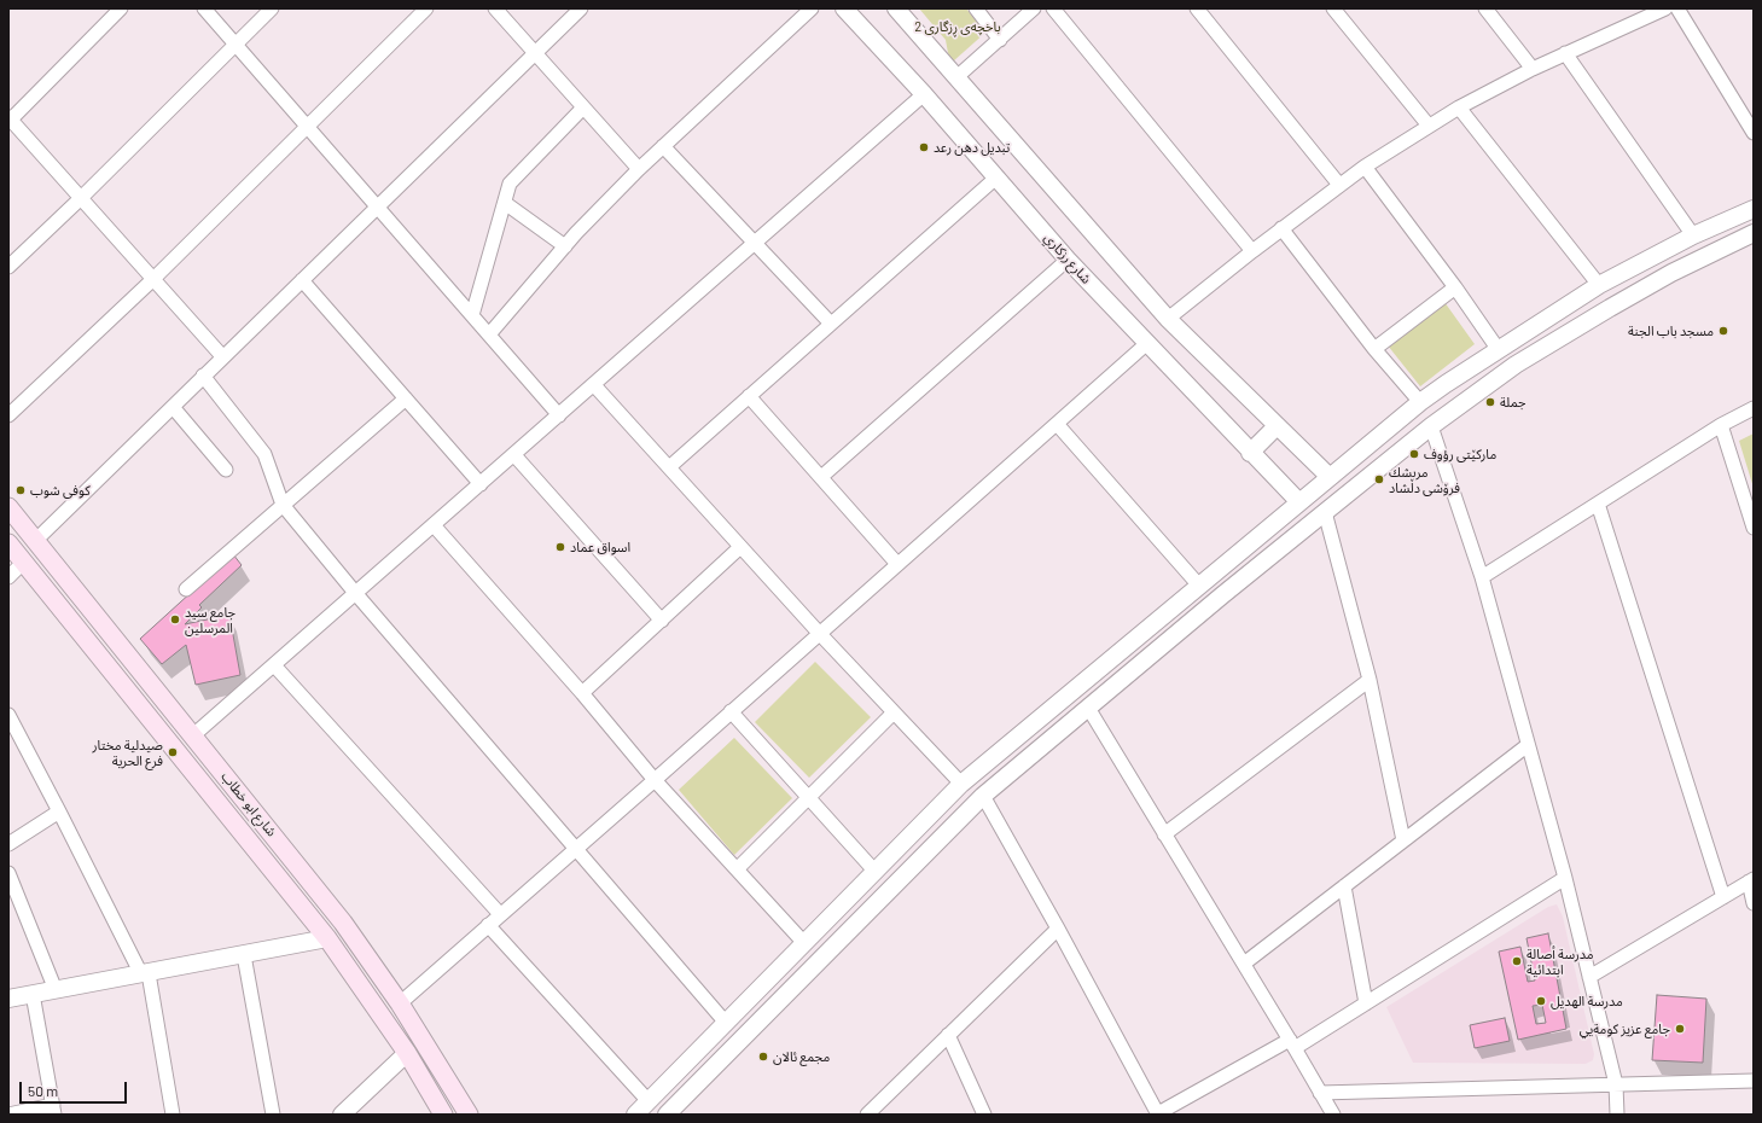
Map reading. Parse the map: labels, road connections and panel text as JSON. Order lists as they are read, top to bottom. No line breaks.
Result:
{"streets":{"main road":["شارع ابو خطاب"],"street":["شارع رزكاري"]},"parks":["باخچەی ڕزگاری 2"],"places":["تبديل دهن رعد","مسجد باب الجنة","جملة","ماركێتى رؤوف","مريشك فرۆشى دڵشاد","كوفى شوب","اسواق عماد","جامع سيد المرسلين","صيدلية مختار فرع الحرية","مدرسة أصالة ابتدائية","مدرسة الهديل","جامع عزيز كومةيي","مجمع ئالان"],"scale_bar":"50 m"}
